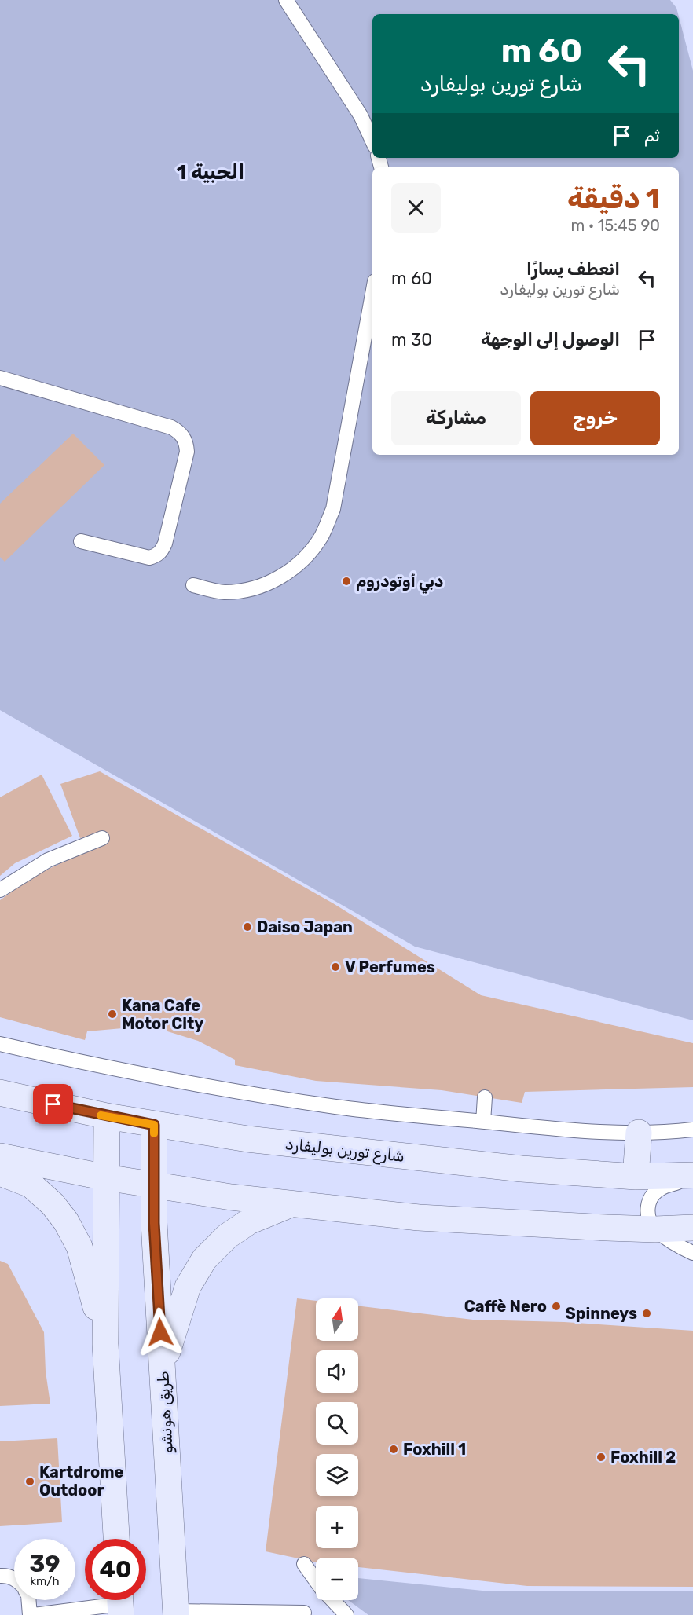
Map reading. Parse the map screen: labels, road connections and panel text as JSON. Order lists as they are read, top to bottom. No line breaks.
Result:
{"streets":{"main road":["شارع تورين بوليفارد","طريق هونشو"]},"crossings":[["شارع تورين بوليفارد","طريق هونشو"]],"districts":["الحبية 1"],"places":["دبي أوتودروم","Daiso Japan","V Perfumes","Kana Cafe Motor City","Caffè Nero","Spinneys","Foxhill 1","Foxhill 2","Kartdrome Outdoor"],"north":"top","page":{"turn":["60 m","شارع تورين بوليفارد"],"then":"ثم","heading":["1 دقيقة","90 m · 15:45"],"list":[{"name":"انعطف يسارًا","note":"شارع تورين بوليفارد","value":"60 m"},{"name":"الوصول إلى الوجهة","value":"30 m"}],"buttons":["خروج","مشاركة"],"map_buttons":["+","−"],"speed":"39 km/h","limit":"40"}}
